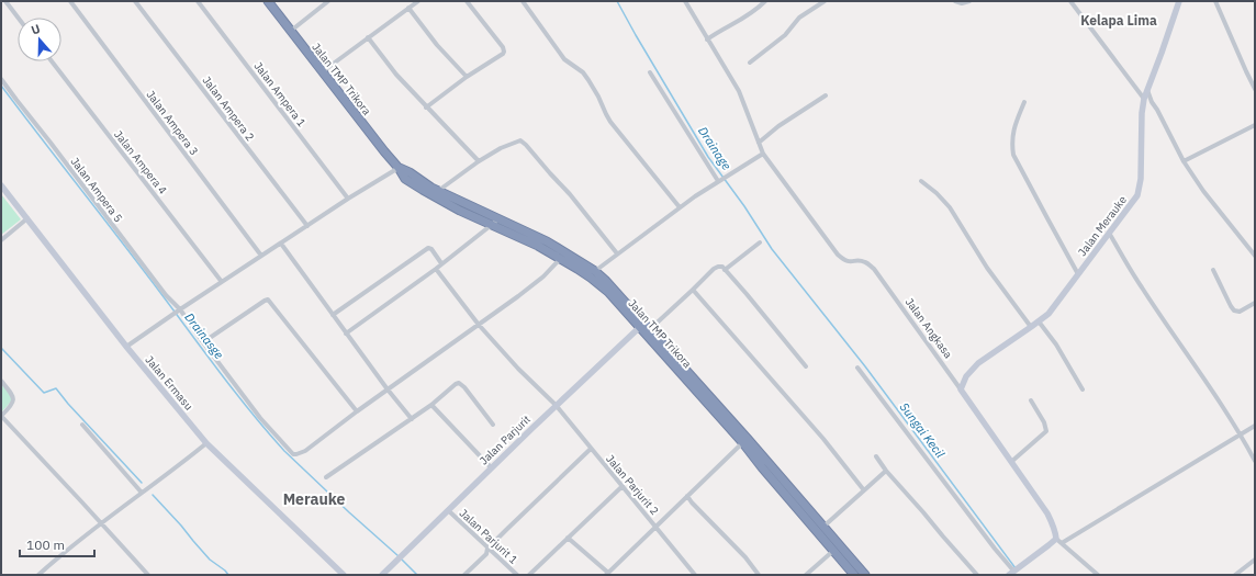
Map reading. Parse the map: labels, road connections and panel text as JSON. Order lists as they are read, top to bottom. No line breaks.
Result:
{"streets":{"highway":["Jalan TMP Trikora"],"street":["Jalan Ampera 1","Jalan Ampera 2","Jalan Ampera 3","Jalan Ampera 4","Jalan Ampera 5","Jalan Merauke","Jalan Angkasa","Jalan Ermasu","Jalan Parjurit","Jalan Parjurit 2","Jalan Parjurit 1"]},"crossings":[["Jalan TMP Trikora","Jalan Parjurit"],["Jalan Merauke","Jalan Angkasa"],["Jalan Parjurit","Jalan Parjurit 2"],["Jalan Parjurit","Jalan Parjurit 1"]],"districts":["Kelapa Lima","Merauke"],"water":["Drainage","Drainasge","Sungai Kecil"],"scale_bar":"100 m","north":"top"}
